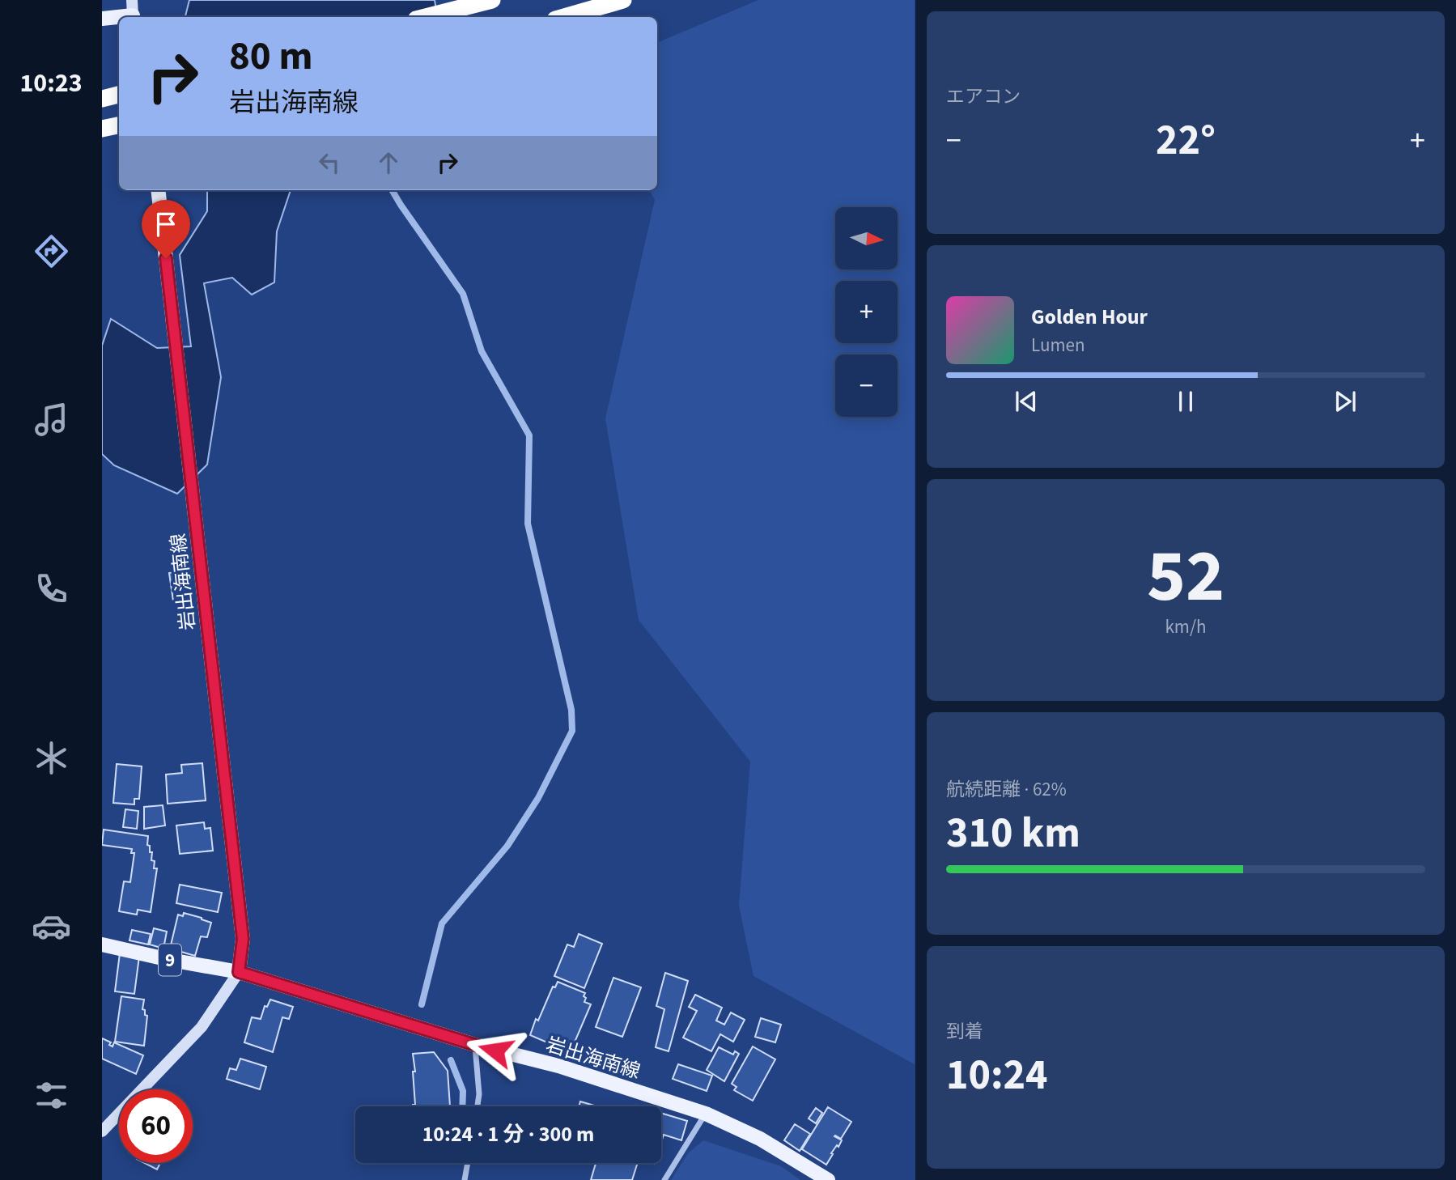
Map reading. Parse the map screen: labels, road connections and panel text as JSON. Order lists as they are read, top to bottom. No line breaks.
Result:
{"streets":{"main road":["岩出海南線","9"]},"north":"right","page":{"tabs":"10:23","tile":["エアコン",["52","km/h"],["航続距離 · 62%","310 km"],["到着","10:24"]],"turn":["80 m","岩出海南線"],"heat":["−","22°","+"],"map_buttons":["+","−"],"song":["Golden Hour","Lumen"],"limit":"60","trip":"10:24 · 1 分 · 300 m"}}
